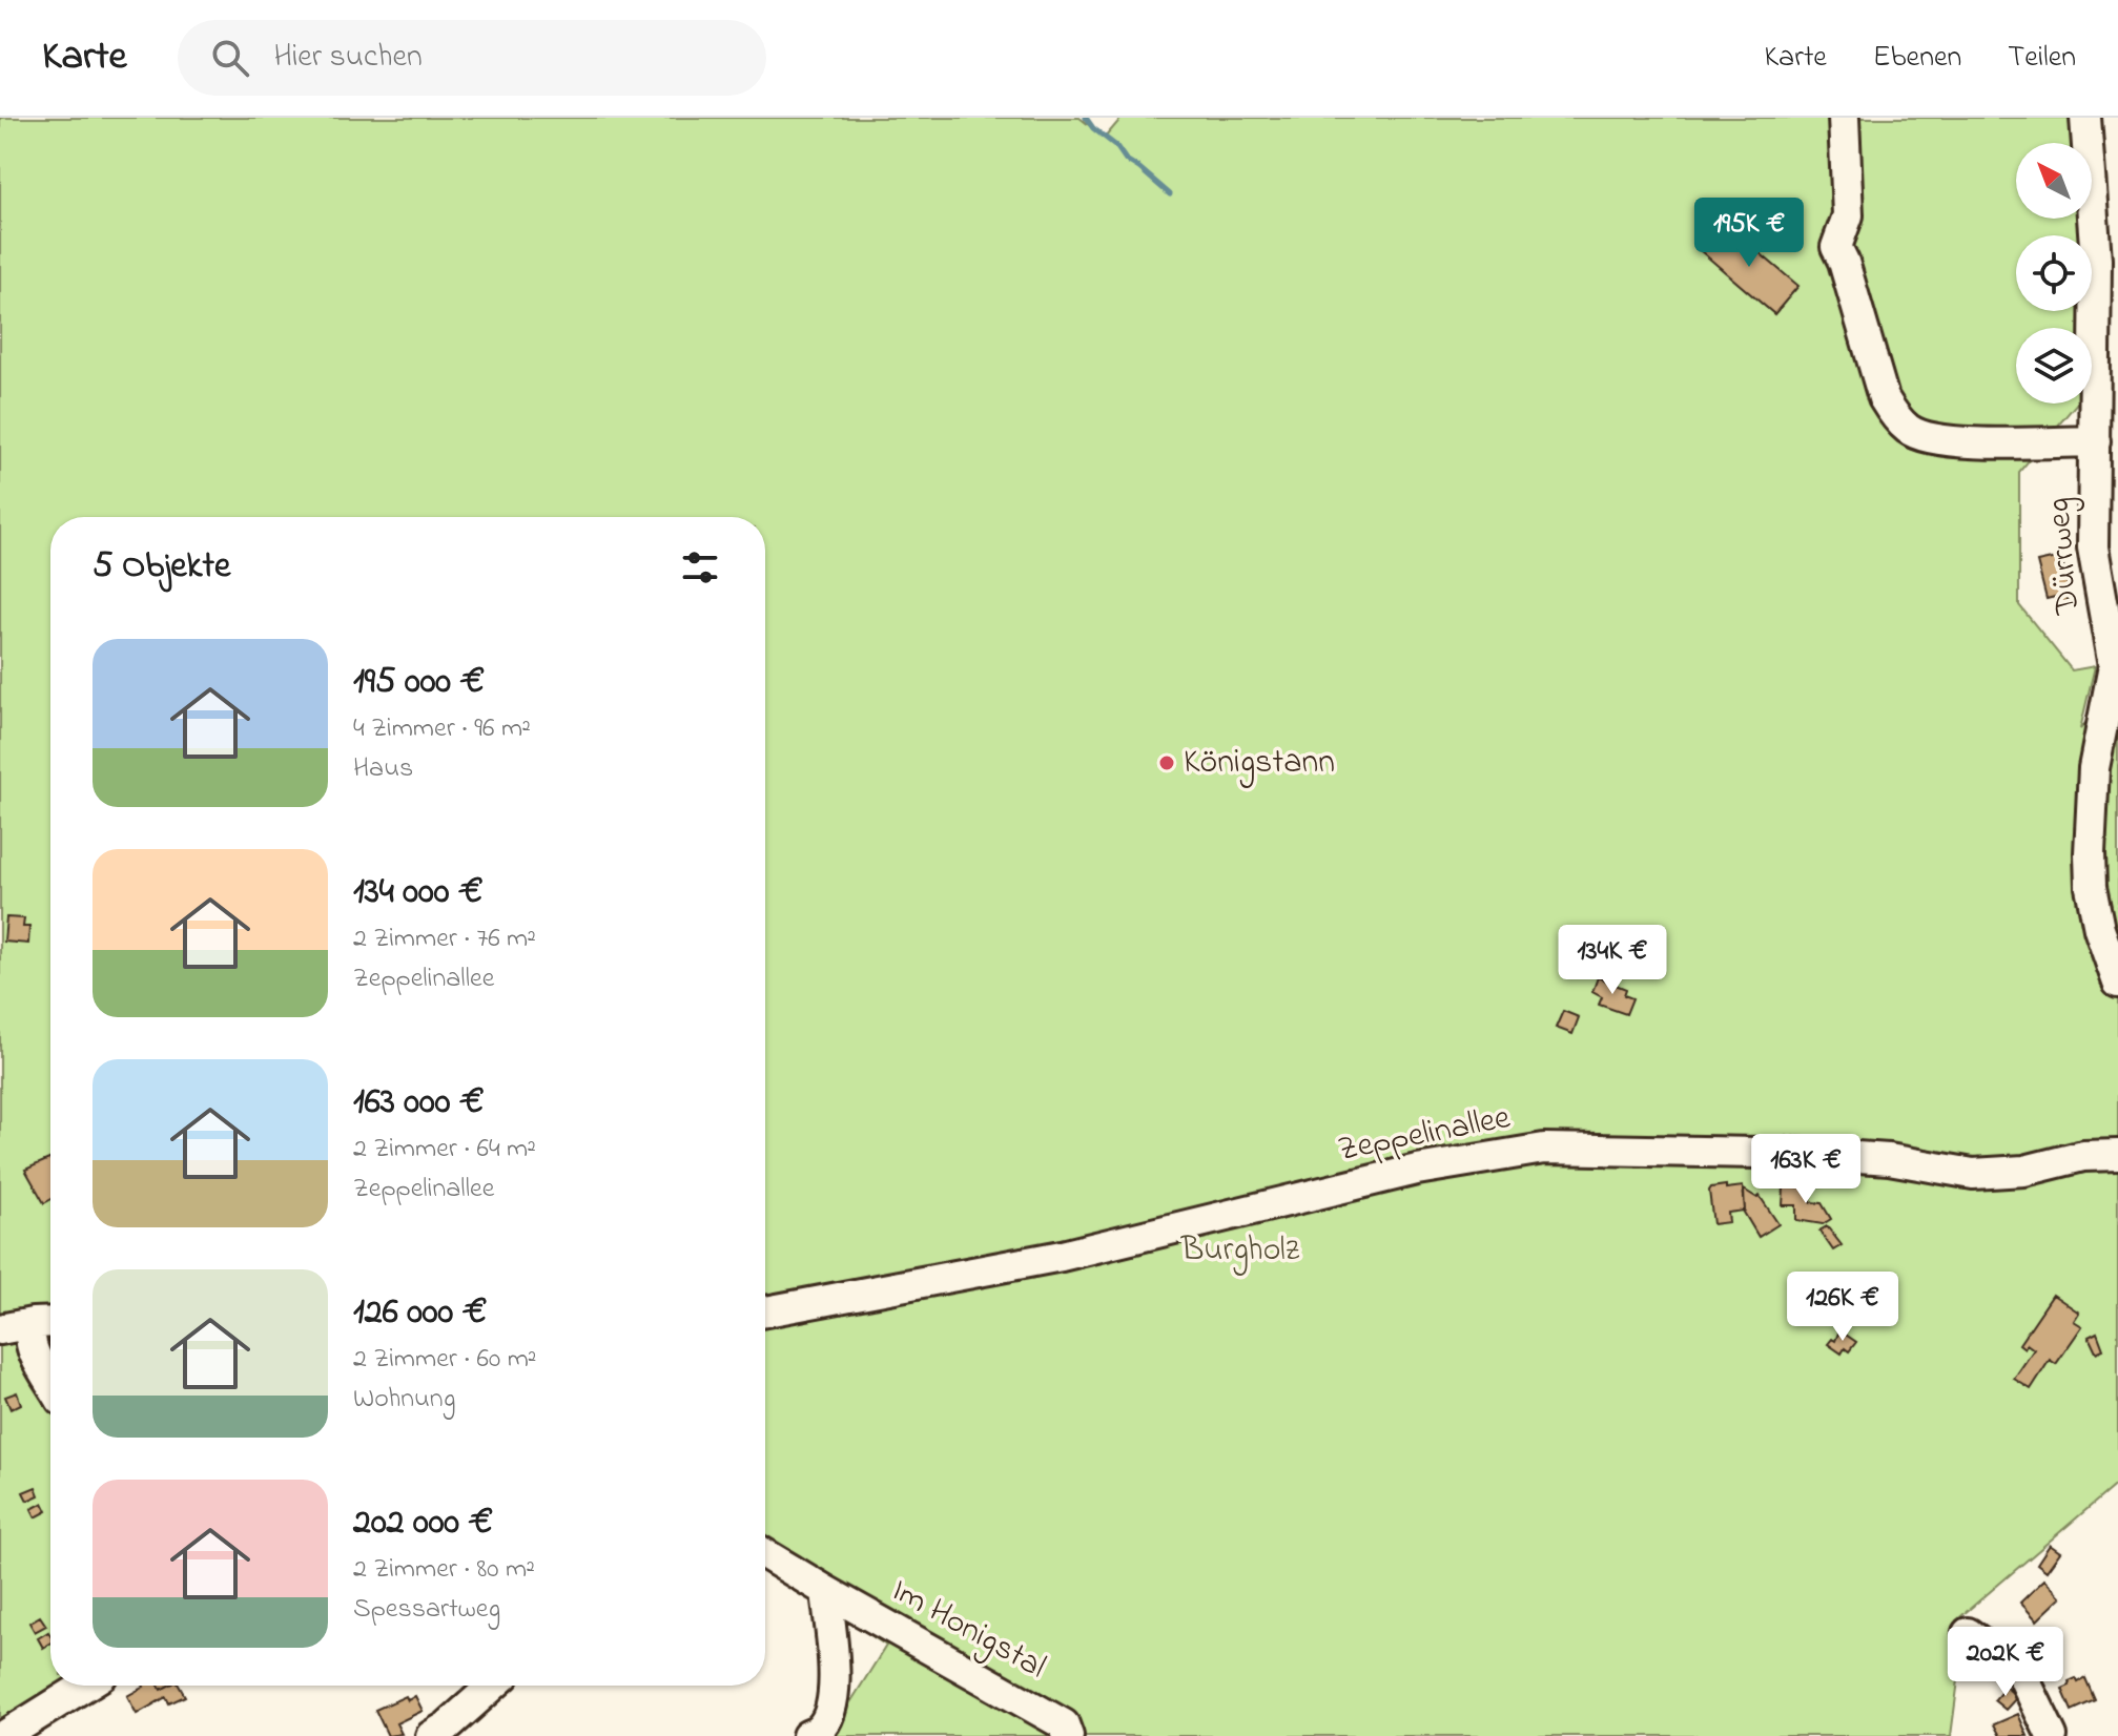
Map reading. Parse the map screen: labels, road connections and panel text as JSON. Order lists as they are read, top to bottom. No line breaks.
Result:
{"streets":{"street":["Dürrweg","Zeppelinallee","Im Honigstal"]},"parks":["Burgholz"],"places":["Königstann"],"north":"top left","page":{"header":"Karte","search":"Hier suchen","nav":["Karte","Ebenen","Teilen"],"price":["195K €","134K €","163K €","126K €","202K €"],"heading":"5 Objekte","list":[{"name":"195 000 €","note":"4 Zimmer · 96 m² · Haus"},{"name":"134 000 €","note":"2 Zimmer · 76 m² · Zeppelinallee"},{"name":"163 000 €","note":"2 Zimmer · 64 m² · Zeppelinallee"},{"name":"126 000 €","note":"2 Zimmer · 60 m² · Wohnung"},{"name":"202 000 €","note":"2 Zimmer · 80 m² · Spessartweg"}]}}
